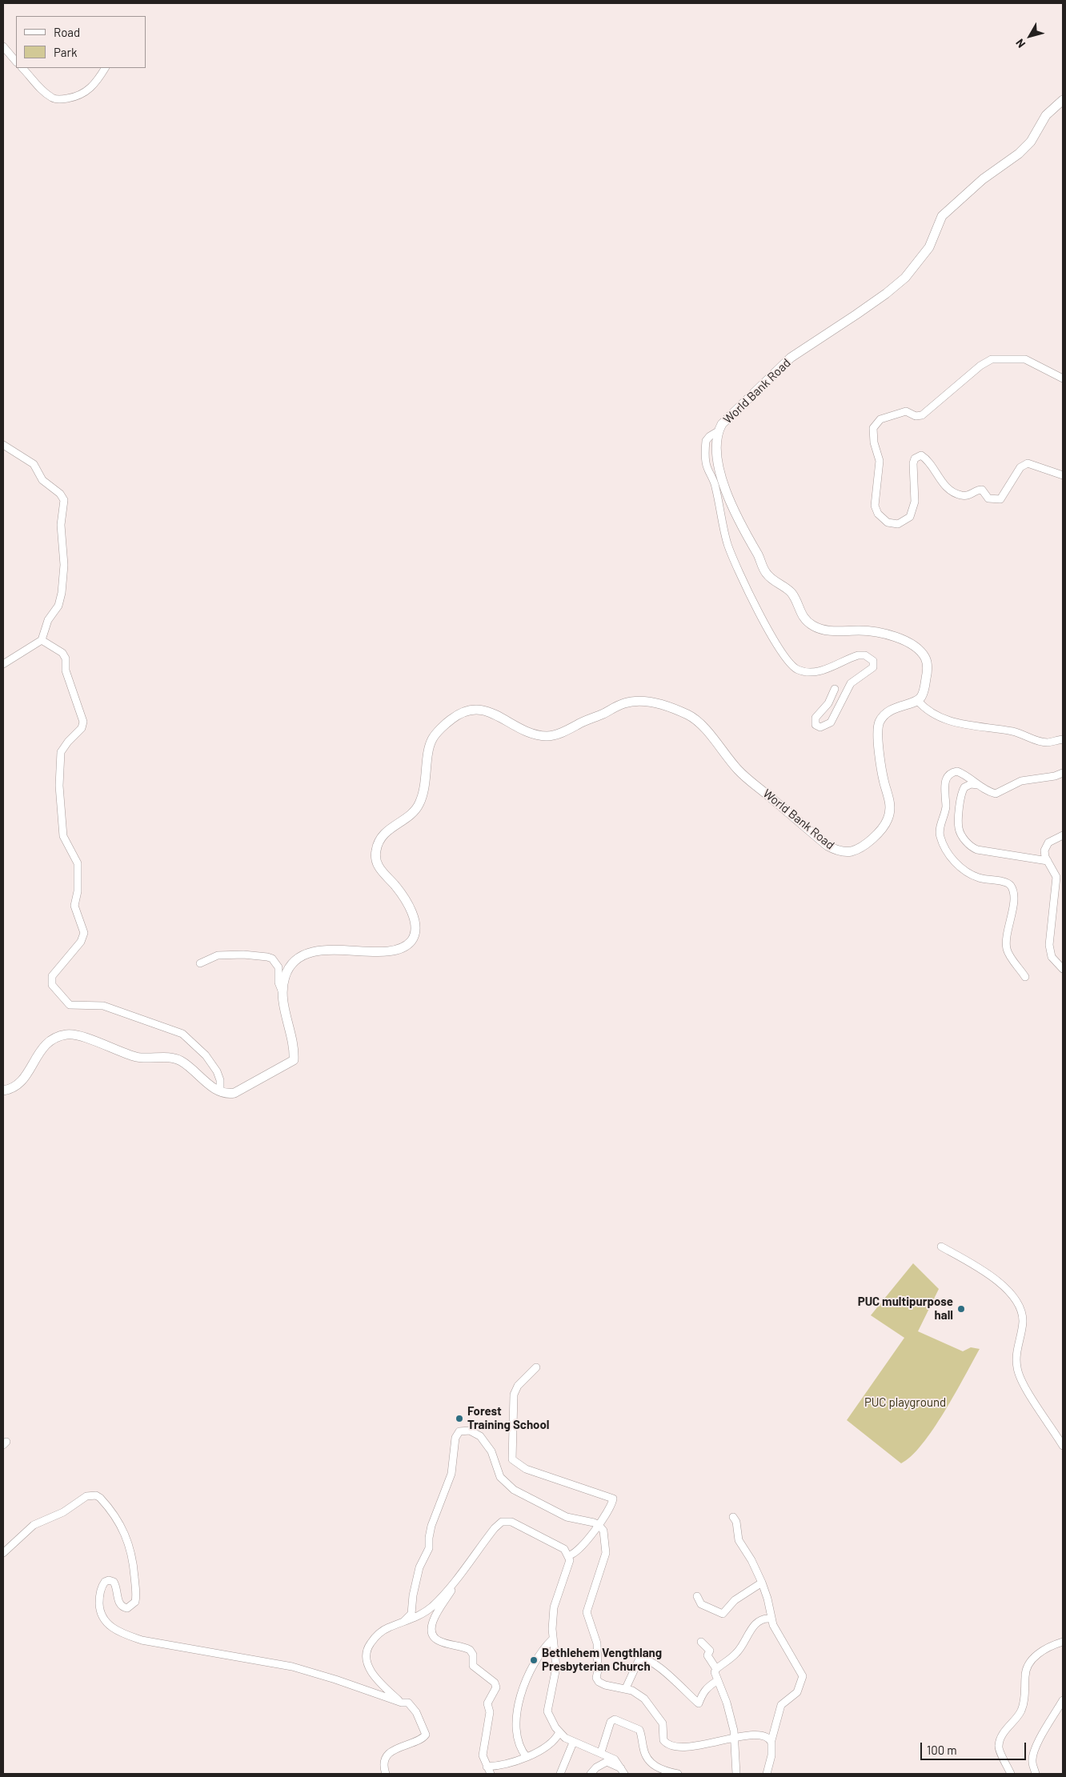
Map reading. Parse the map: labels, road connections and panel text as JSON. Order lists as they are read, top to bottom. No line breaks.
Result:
{"streets":{"main road":["World Bank Road"]},"parks":["PUC playground"],"places":["PUC multipurpose hall","Forest Training School","Bethlehem Vengthlang Presbyterian Church"],"legend":["Road","Park"],"scale_bar":"100 m","north":"bottom left"}
